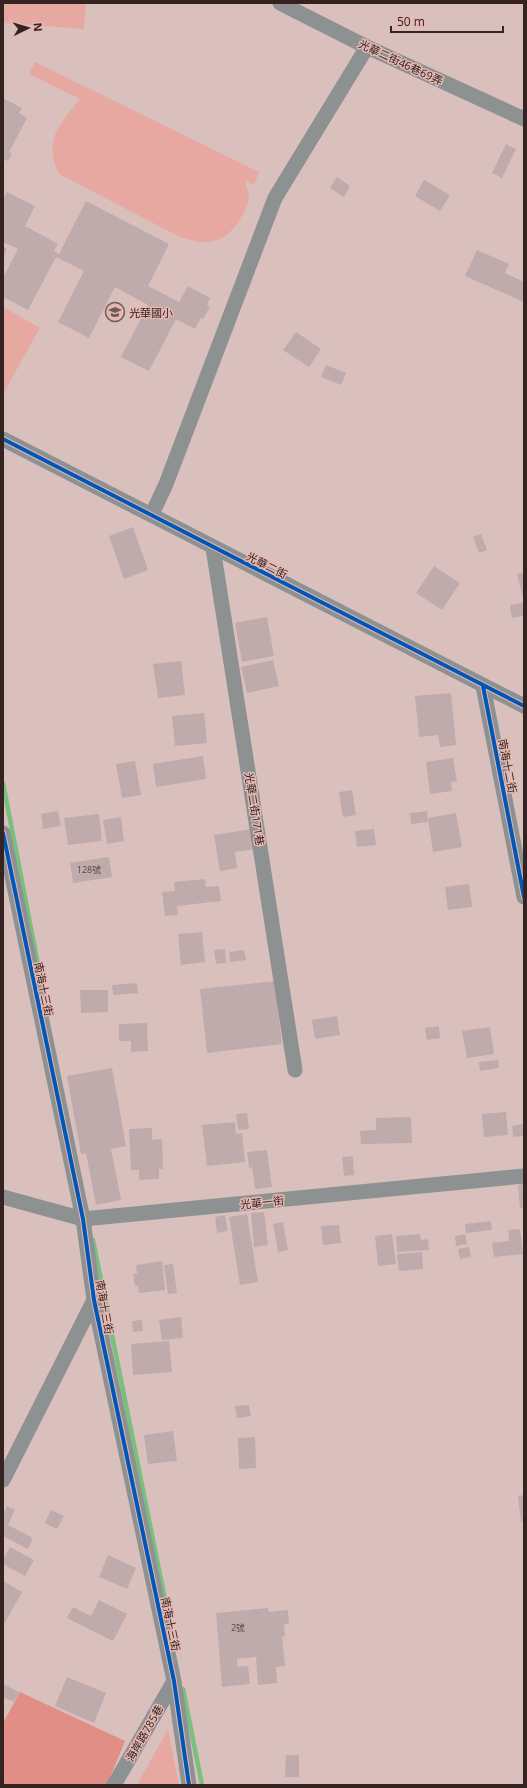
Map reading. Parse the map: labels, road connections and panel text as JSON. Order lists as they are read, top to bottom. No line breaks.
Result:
{"streets":{"street":["光華二街46巷69弄","光華二街","南海十二街","光華二街171巷","南海十三街","光華一街","海岸路785巷"]},"crossings":[["光華二街","南海十二街"],["光華二街","光華二街171巷"],["南海十三街","光華一街"],["南海十三街","海岸路785巷"]],"places":{"school or university":["光華國小"]},"house_numbers":["128號","2號"],"scale_bar":"50 m","north":"right"}
